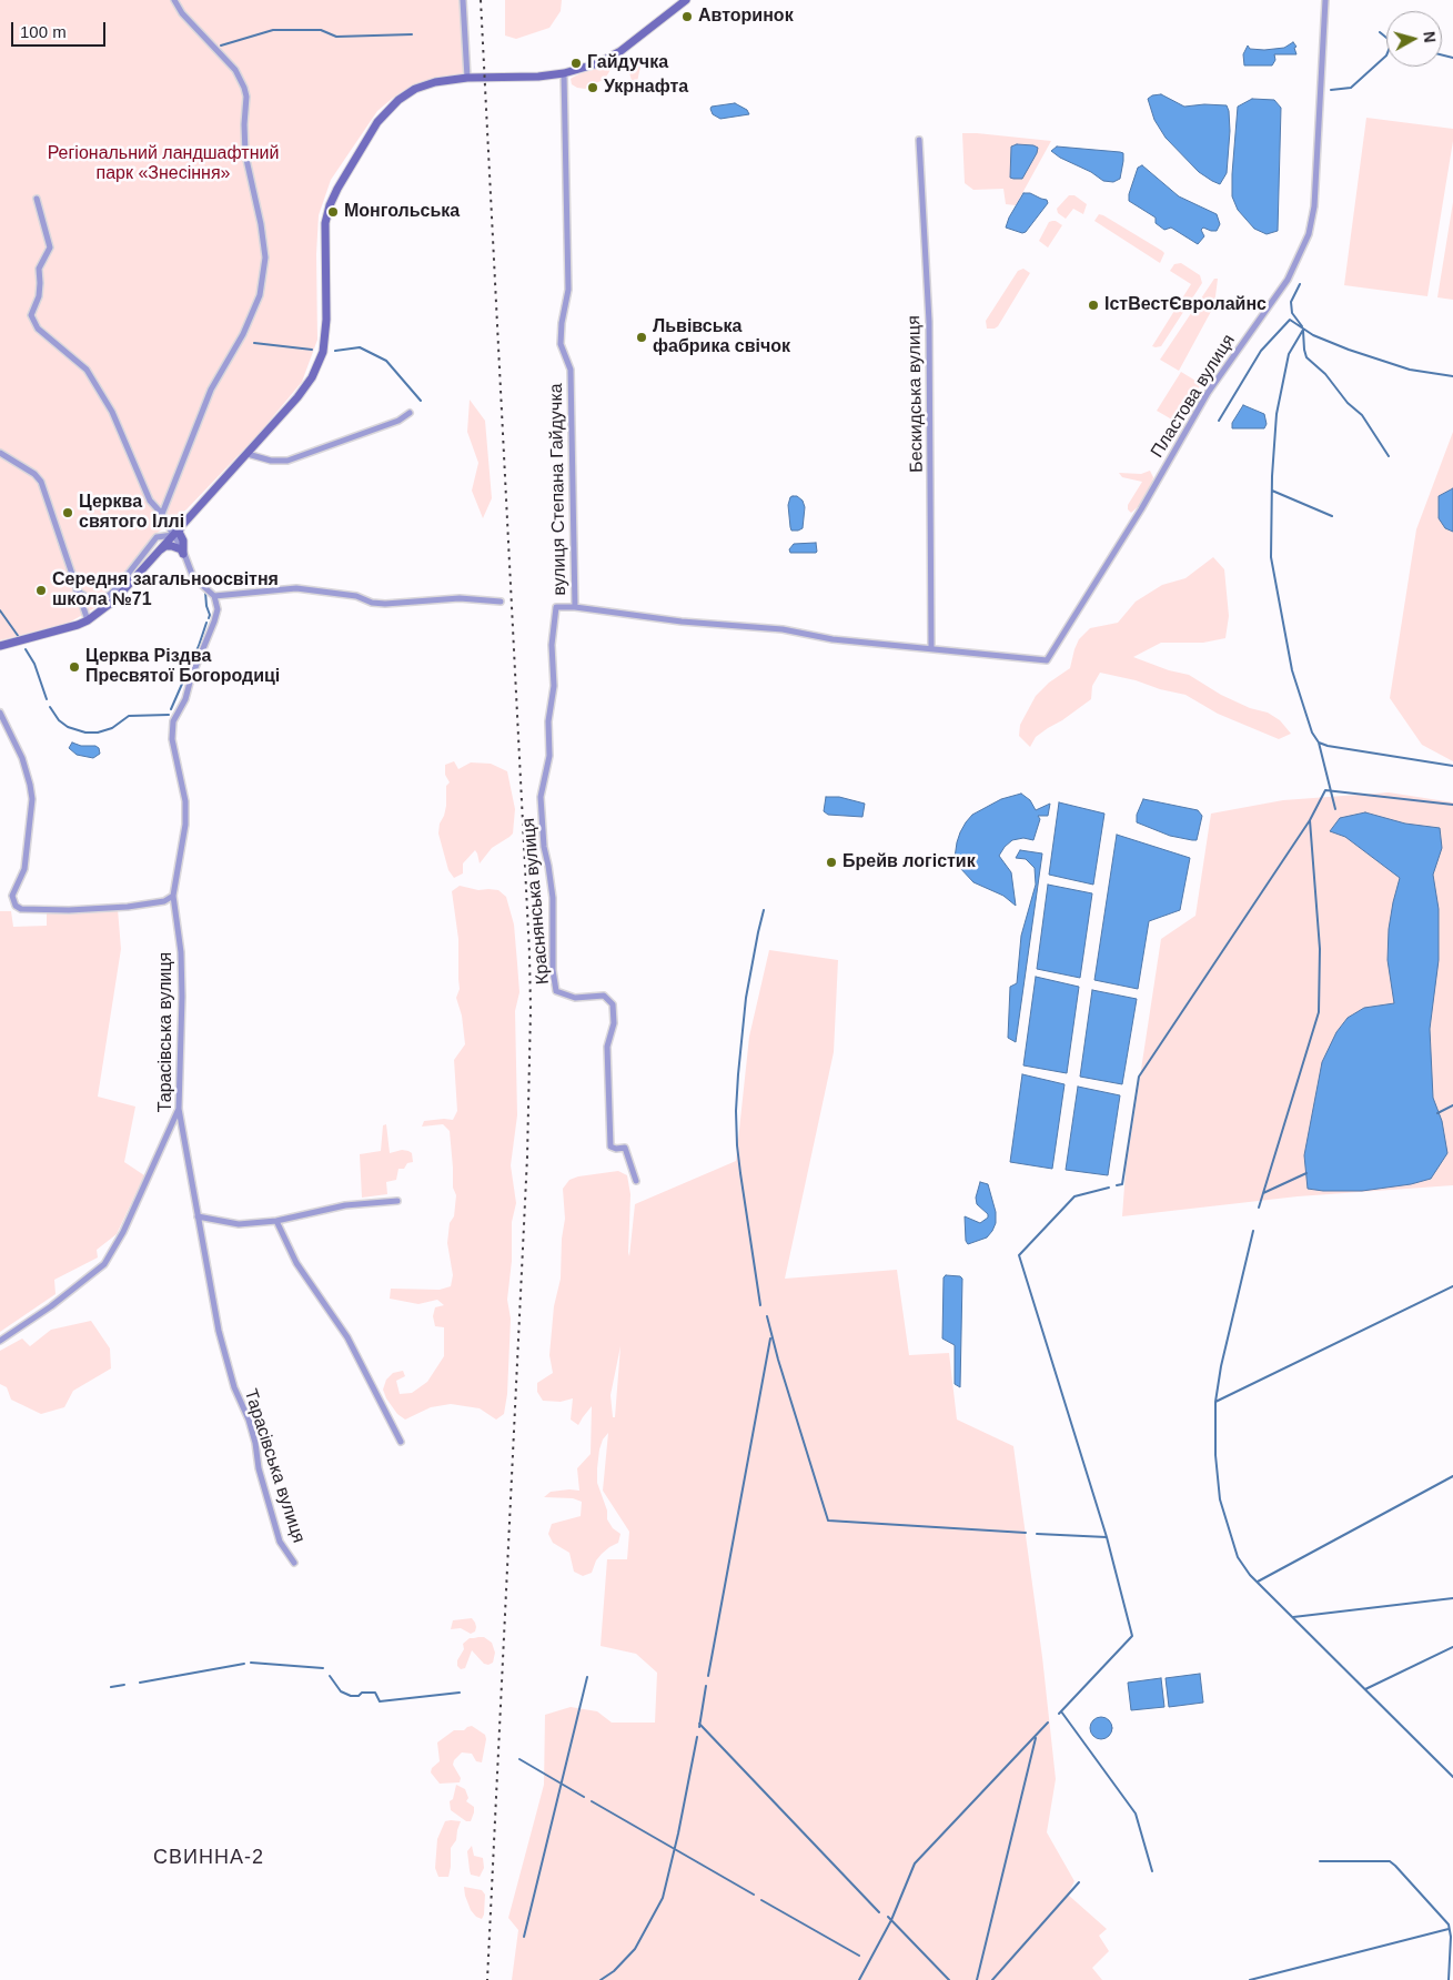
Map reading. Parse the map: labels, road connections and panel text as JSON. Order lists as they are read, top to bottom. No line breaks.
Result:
{"streets":{"street":["Бескидська вулиця","Пластова вулиця","вулиця Степана Гайдучка","Краснянська вулиця","Тарасівська вулиця"]},"crossings":[["Бескидська вулиця","Пластова вулиця"],["вулиця Степана Гайдучка","Краснянська вулиця"]],"districts":["СВИННА-2"],"parks":["Регіональний ландшафтний парк «Знесіння»"],"places":["Авторинок","Гайдучка","Укрнафта","Монгольська","ІстВестЄвролайнс","Львівська фабрика свічок","Церква святого Іллі","Середня загальноосвітня школа №71","Церква Різдва Пресвятої Богородиці","Брейв логістик"],"scale_bar":"100 m","north":"right"}
